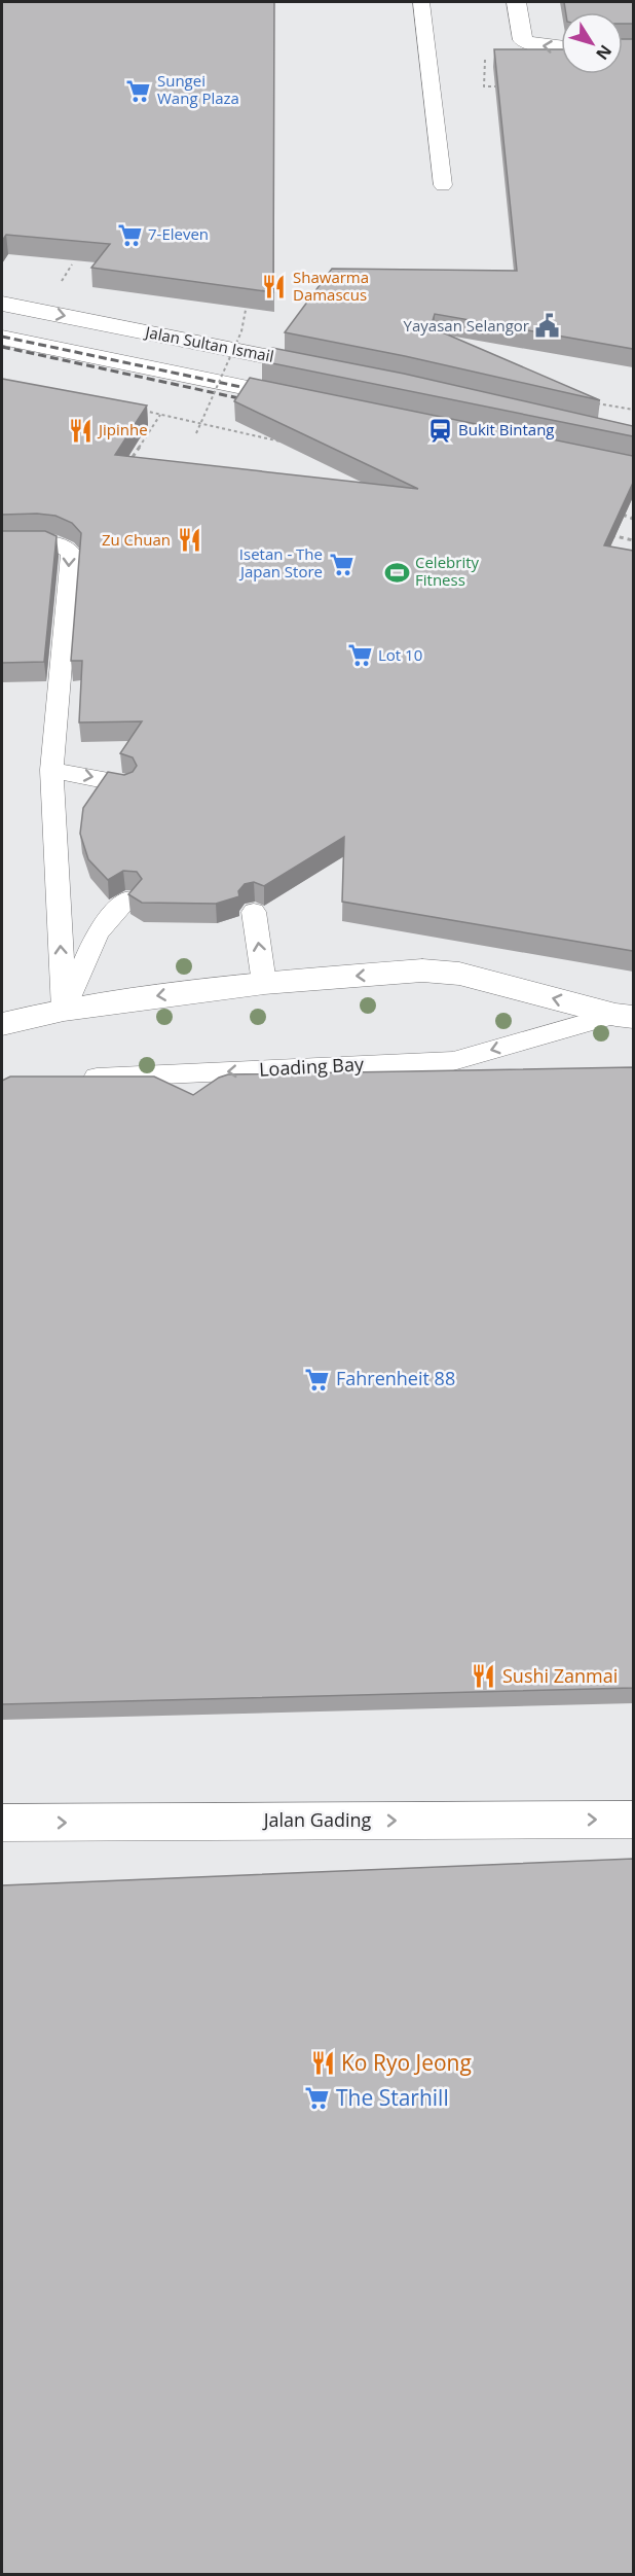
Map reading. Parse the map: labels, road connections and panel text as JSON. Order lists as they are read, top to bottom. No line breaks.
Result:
{"streets":{"street":["Jalan Sultan Ismail","Jalan Gading"],"lane":["Loading Bay"]},"one_way":["Loading Bay","Jalan Gading"],"places":{"supermarket":["Sungei Wang Plaza","7-Eleven","Isetan - The Japan Store","Lot 10","Fahrenheit 88","The Starhill"],"restaurant":["Shawarma Damascus","Jipinhe","Zu Chuan","Sushi Zanmai","Ko Ryo Jeong"],"public building":["Yayasan Selangor"],"station":["Bukit Bintang"],"sports":["Celebrity Fitness"]},"north":"bottom right"}
